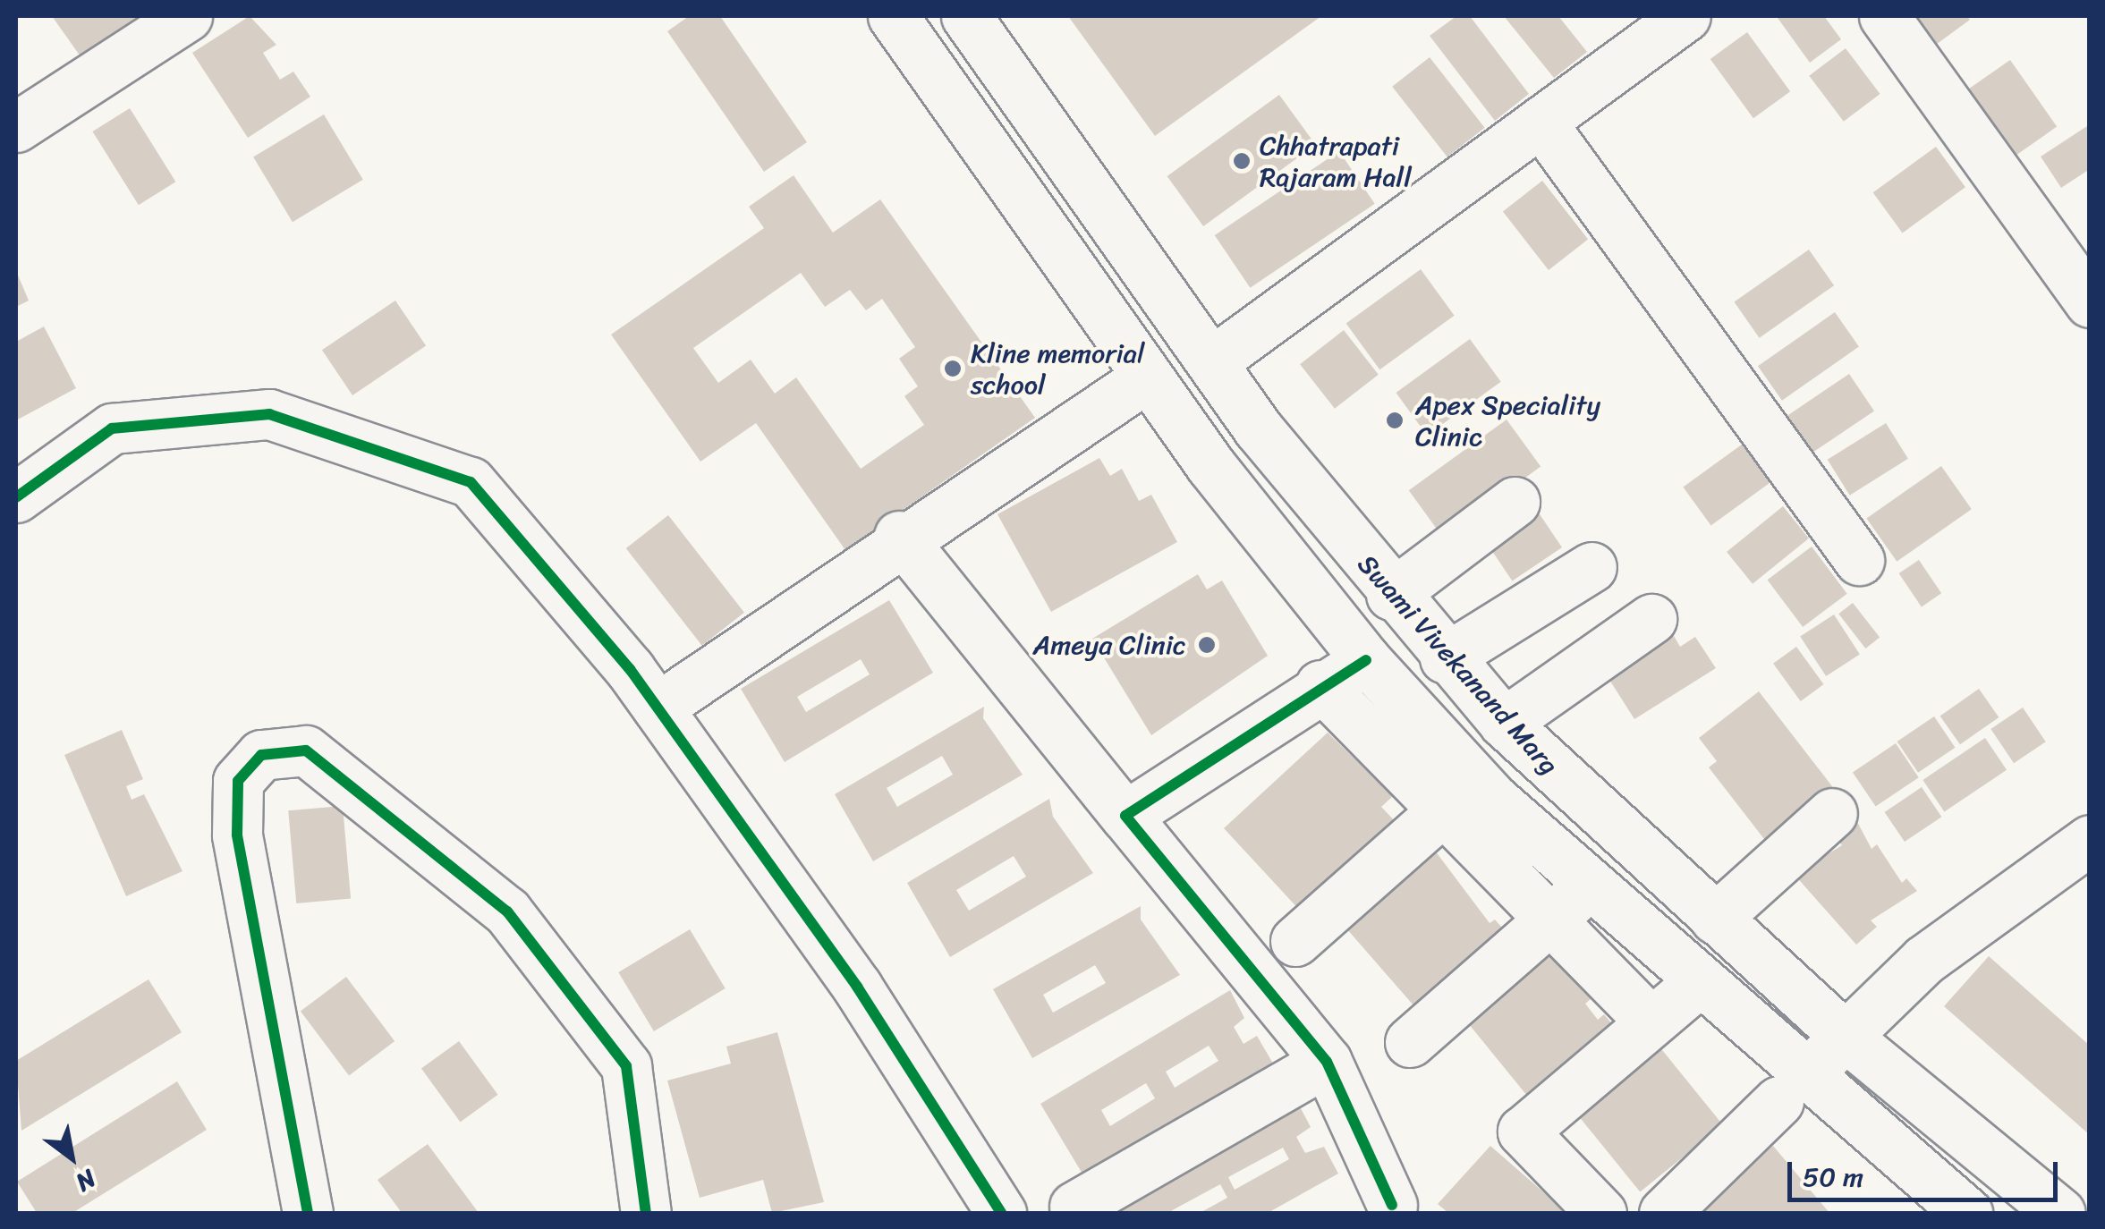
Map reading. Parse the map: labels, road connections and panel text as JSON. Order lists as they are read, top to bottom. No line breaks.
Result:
{"streets":{"street":["Swami Vivekanand Marg"]},"places":["Chhatrapati Rajaram Hall","Kline memorial school","Apex Speciality Clinic","Ameya Clinic"],"scale_bar":"50 m","north":"bottom right"}
